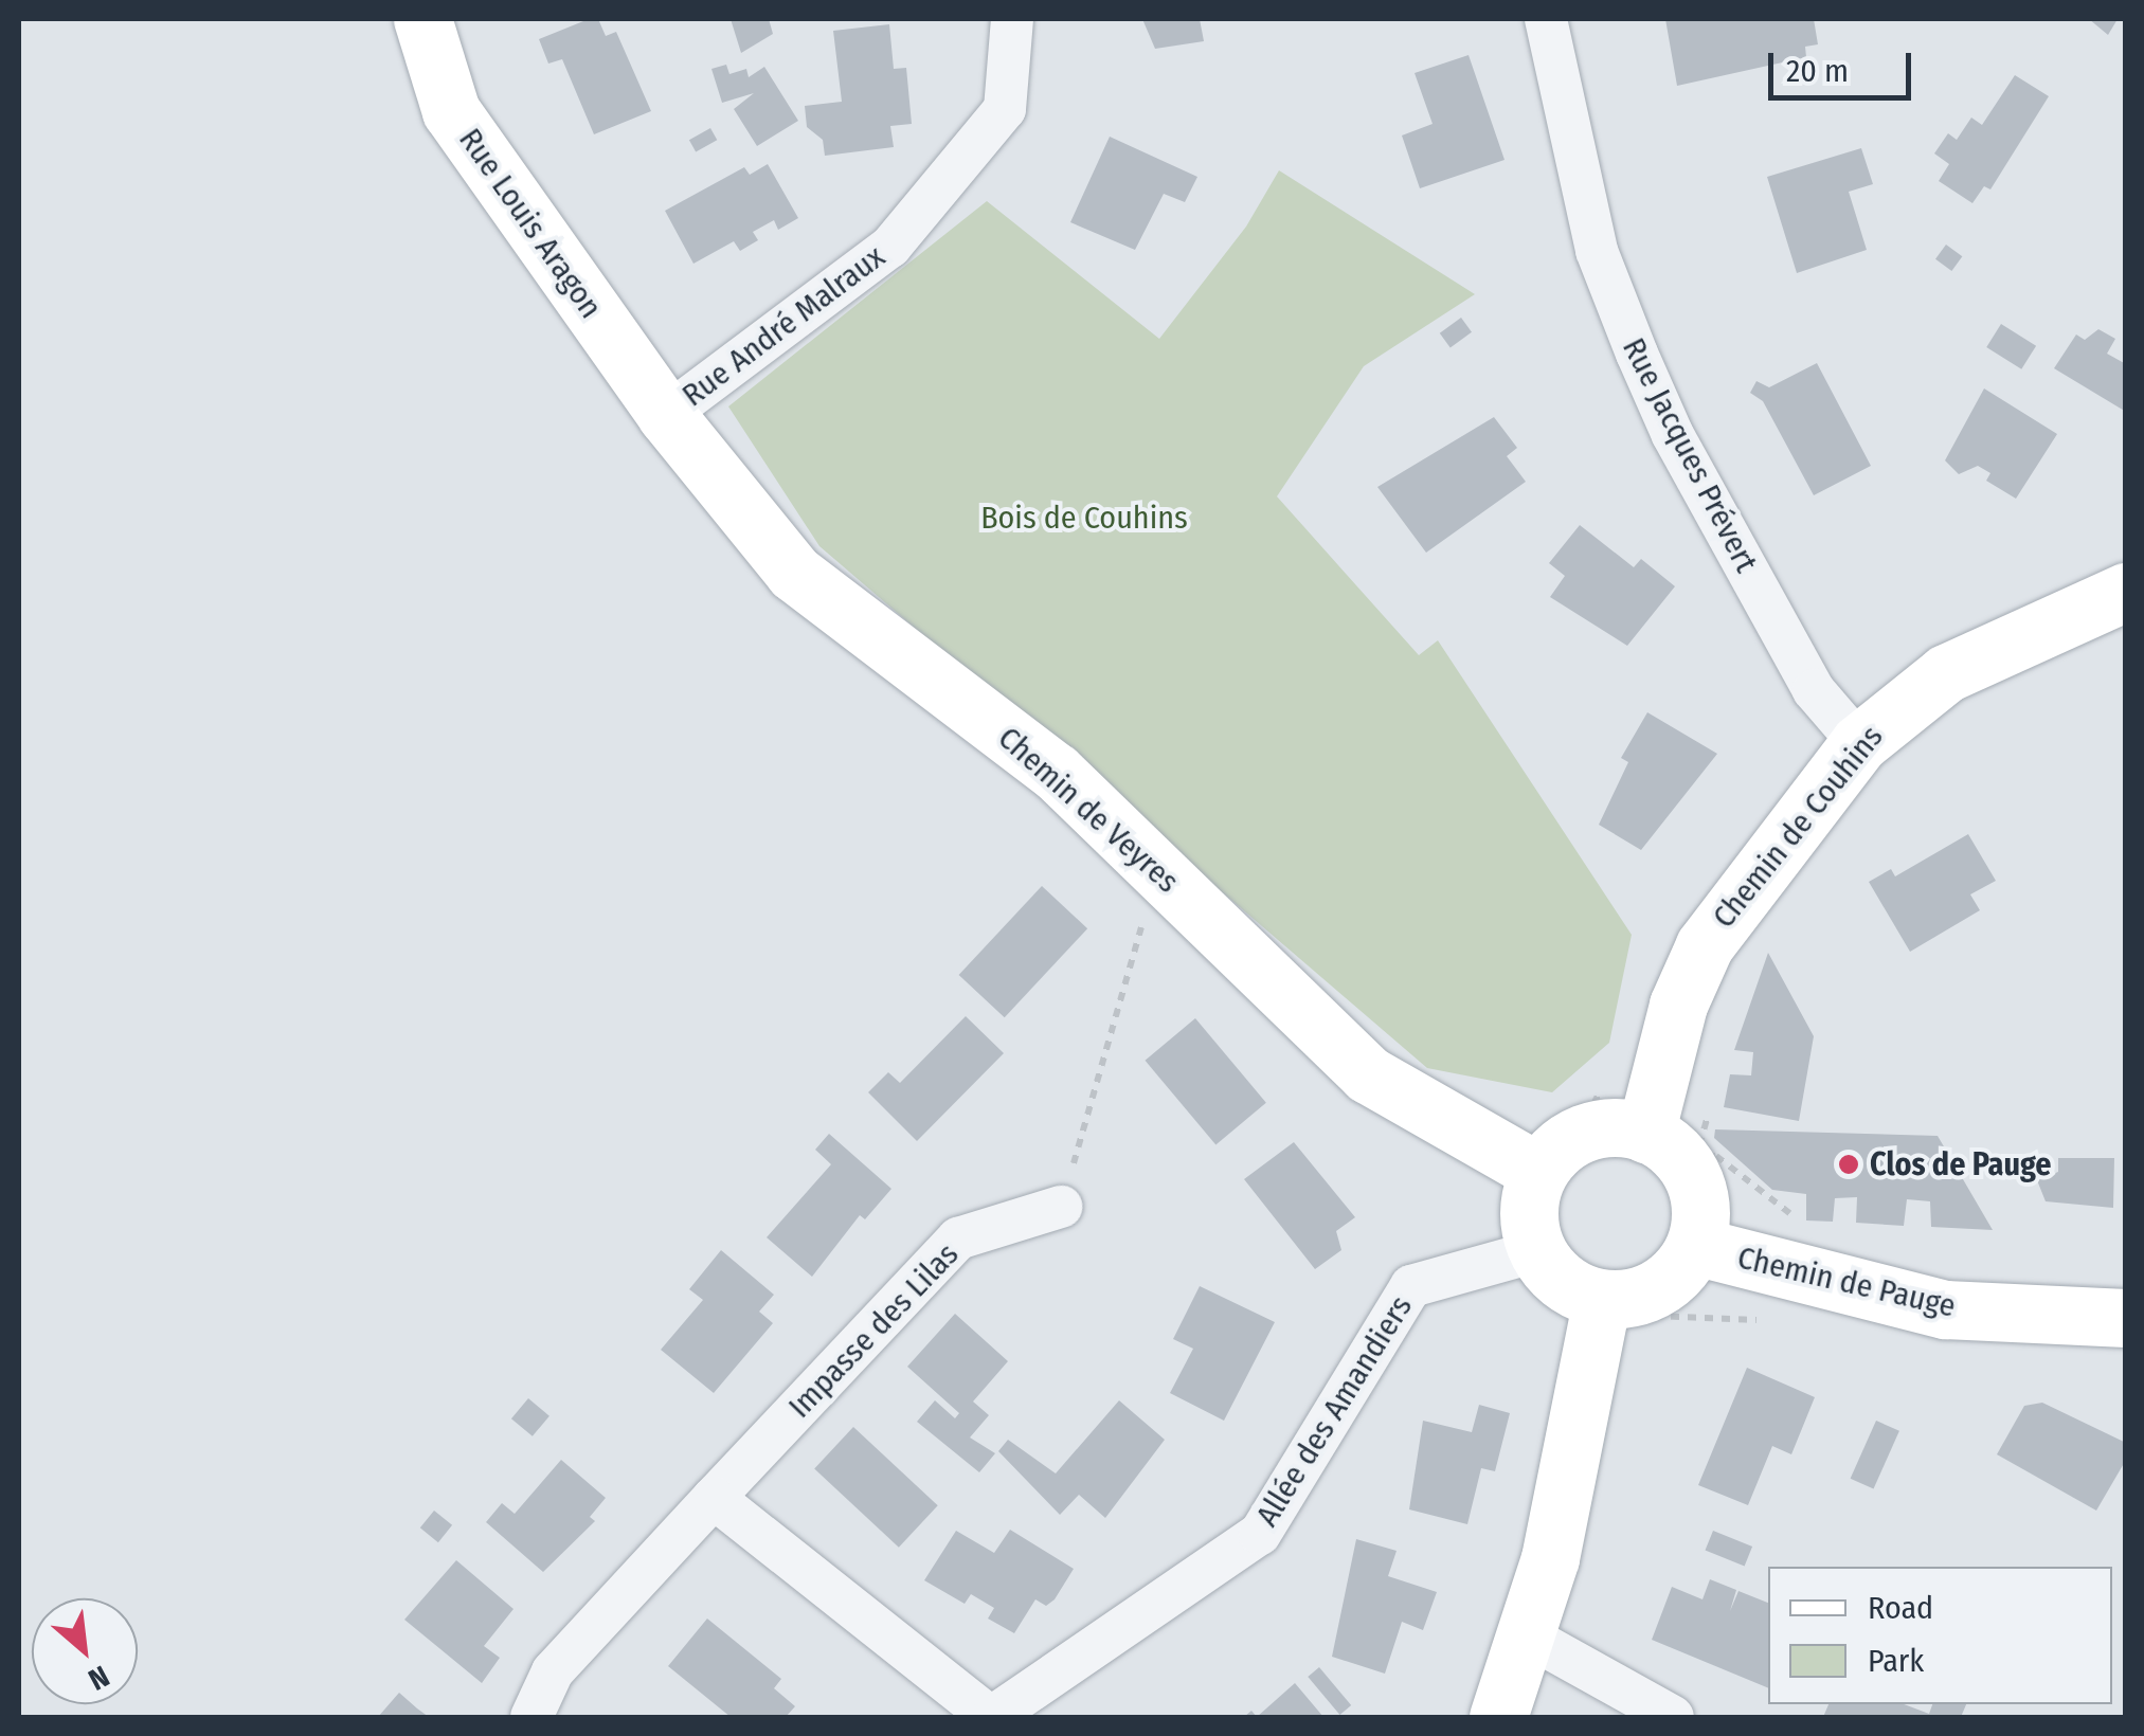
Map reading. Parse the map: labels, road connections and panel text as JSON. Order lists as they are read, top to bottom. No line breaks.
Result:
{"streets":{"street":["Rue Louis Aragon","Rue André Malraux","Rue Jacques Prévert","Chemin de Veyres","Chemin de Couhins","Chemin de Pauge","Impasse des Lilas","Allée des Amandiers"]},"crossings":[["Rue Louis Aragon","Rue André Malraux"],["Rue Louis Aragon","Chemin de Veyres"],["Rue André Malraux","Chemin de Veyres"],["Rue Jacques Prévert","Chemin de Couhins"],["Chemin de Veyres","Chemin de Couhins"],["Chemin de Veyres","Chemin de Pauge"],["Chemin de Veyres","Allée des Amandiers"],["Chemin de Couhins","Chemin de Pauge"],["Chemin de Couhins","Allée des Amandiers"],["Chemin de Pauge","Allée des Amandiers"],["Impasse des Lilas","Allée des Amandiers"]],"parks":["Bois de Couhins"],"places":["Clos de Pauge"],"legend":["Road","Park"],"scale_bar":"20 m","north":"bottom right"}
